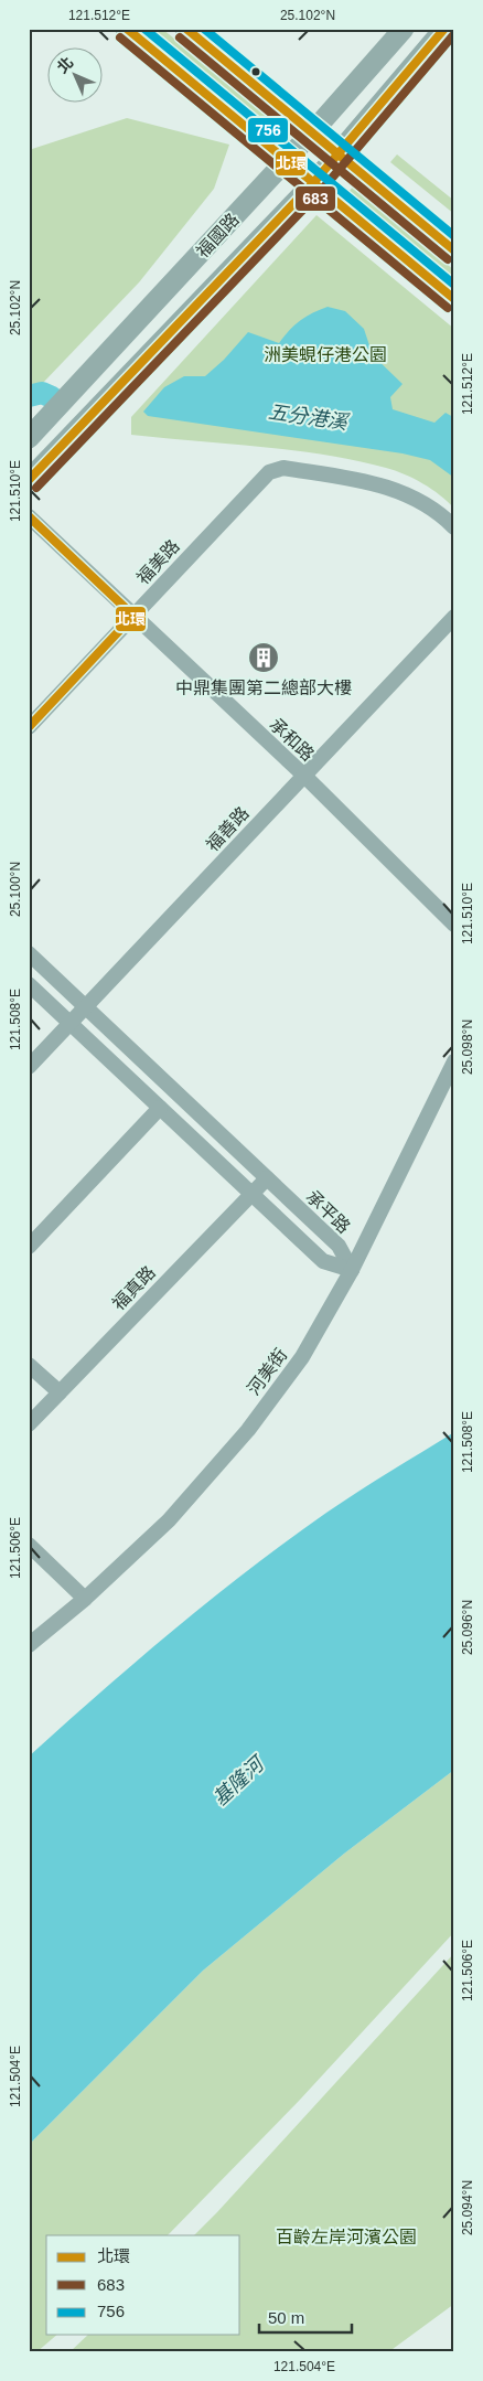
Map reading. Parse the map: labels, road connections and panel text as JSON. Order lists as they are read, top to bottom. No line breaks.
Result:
{"streets":{"street":["福國路","福美路","承和路","福善路","承平路","福真路","河美街"]},"crossings":[["福美路","承和路"],["承和路","福善路"],["福善路","承平路"],["承平路","福真路"],["承平路","河美街"]],"water":["五分港溪","基隆河"],"parks":["洲美蜆仔港公園","百齡左岸河濱公園"],"places":{"building":["中鼎集團第二總部大樓"]},"lines":["transit line 北環","transit line 756","transit line 683"],"legend":["北環","683","756"],"scale_bar":"50 m","north":"top left","coordinates":["121.512°E","25.102°N","121.510°E","25.100°N","121.508°E","25.098°N","121.506°E","25.096°N","121.504°E","25.094°N"]}
